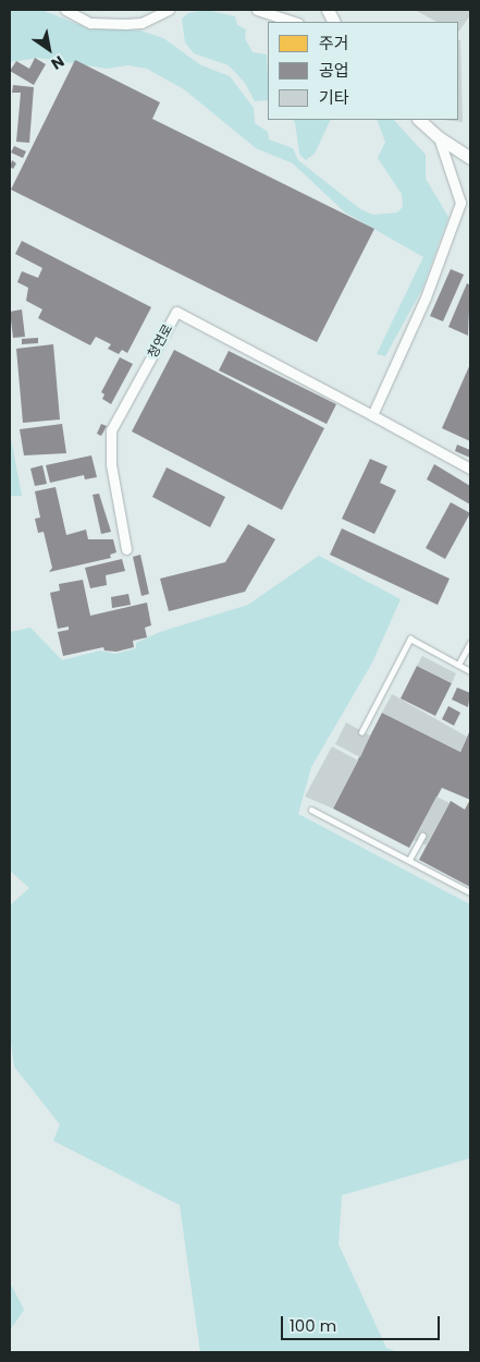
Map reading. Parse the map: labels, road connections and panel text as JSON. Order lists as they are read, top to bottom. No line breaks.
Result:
{"streets":{"street":["청연로"]},"legend":["주거","공업","기타"],"scale_bar":"100 m","north":"bottom right"}
